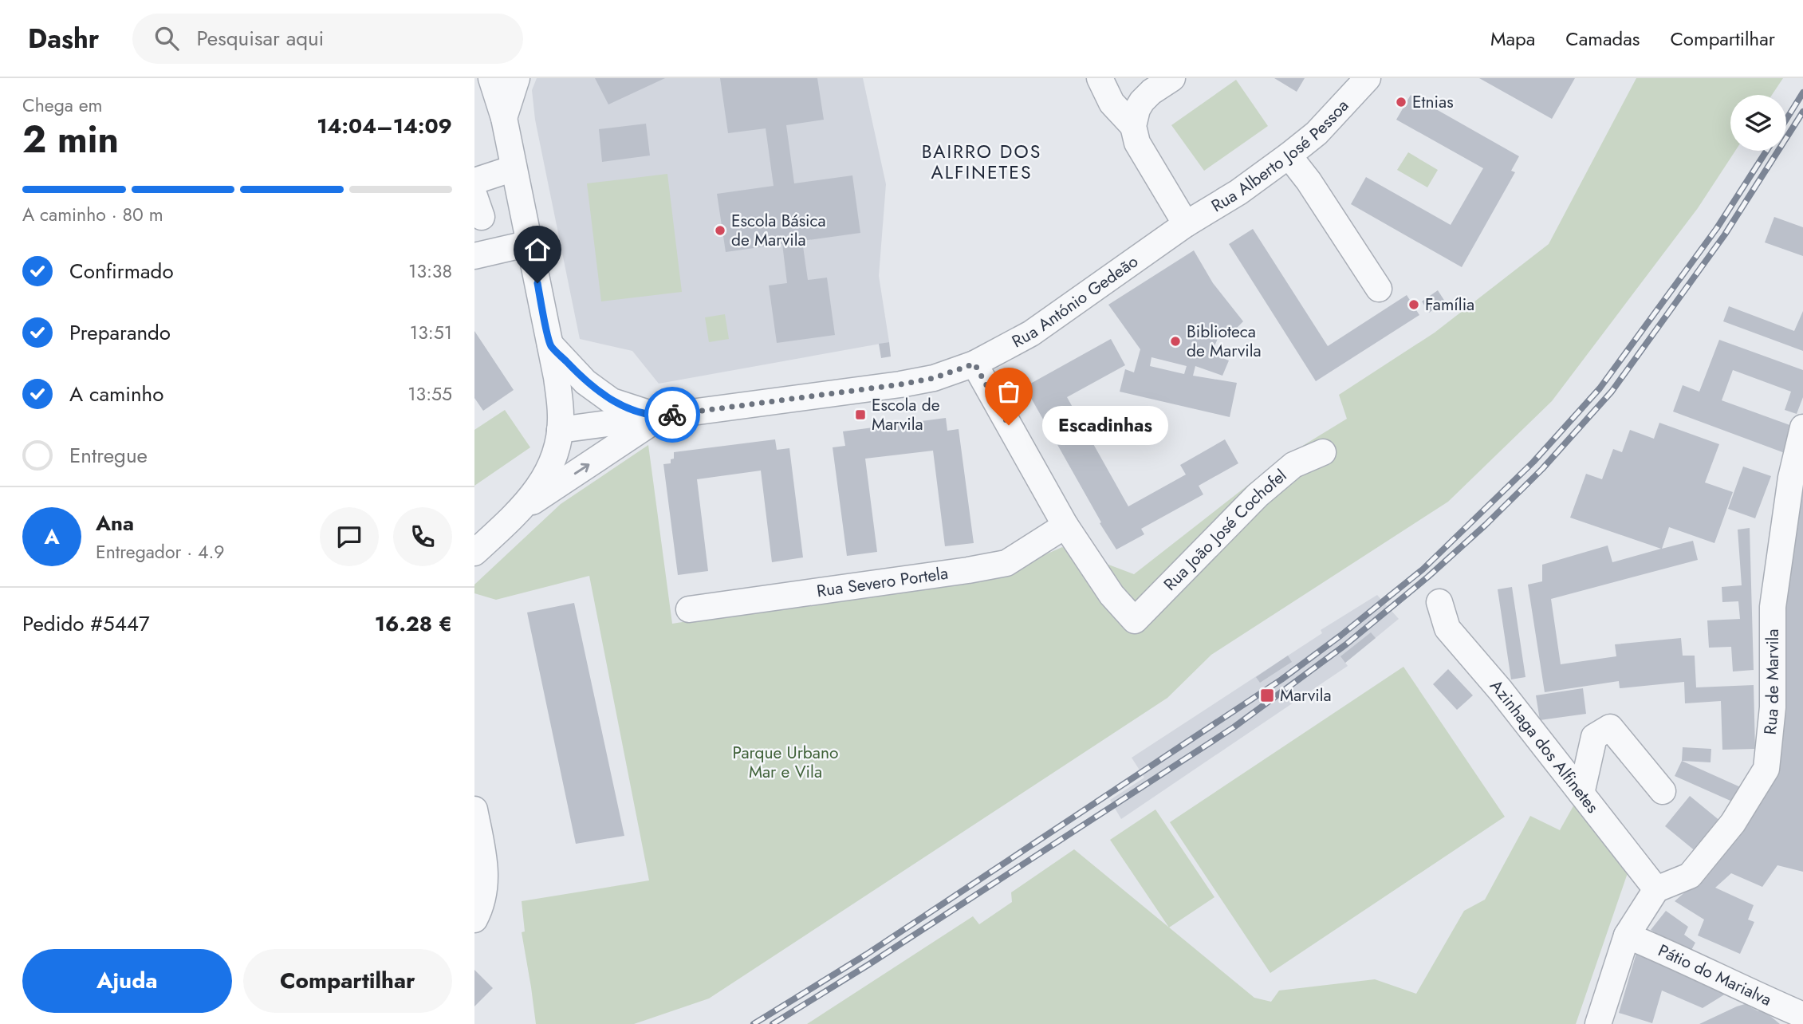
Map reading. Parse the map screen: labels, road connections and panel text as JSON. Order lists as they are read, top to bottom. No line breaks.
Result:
{"streets":{"street":["Rua Alberto José Pessoa","Rua António Gedeão","Rua João José Cochofel","Rua Severo Portela","Rua de Marvila","Azinhaga dos Alfinetes","Pátio do Marialva"]},"crossings":[["Rua Alberto José Pessoa","Rua António Gedeão"],["Rua João José Cochofel","Rua Severo Portela"],["Rua de Marvila","Azinhaga dos Alfinetes"]],"districts":["BAIRRO DOS ALFINETES"],"parks":["Parque Urbano Mar e Vila"],"places":{"other":["Etnias","Escola Básica de Marvila","Família","Biblioteca de Marvila","Escadinhas"],"transit":["Escola de Marvila","Marvila"]},"page":{"header":"Dashr","search":"Pesquisar aqui","nav":["Mapa","Camadas","Compartilhar"],"heading":["2 min","Chega em","14:04–14:09"],"panel":["Ana","Entregador · 4.9","Pedido #5447","16.28 €"],"bar":"A caminho · 80 m","list":[["Confirmado","13:38"],["Preparando","13:51"],["A caminho","13:55"],"Entregue"],"bubble":"Escadinhas","round":"A","buttons":["Ajuda","Compartilhar"]}}
